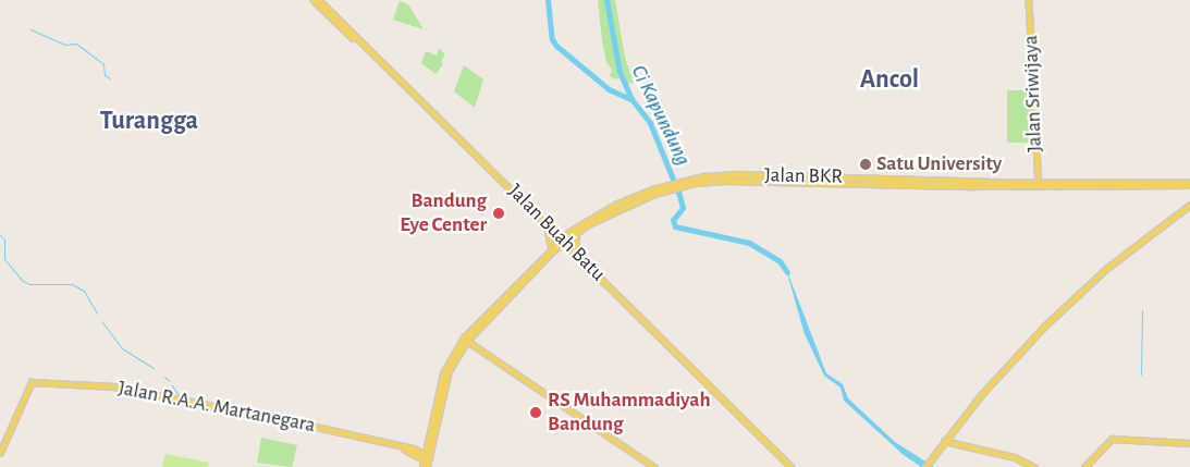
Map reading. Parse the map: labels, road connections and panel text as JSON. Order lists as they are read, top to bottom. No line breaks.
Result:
{"streets":{"main road":["Jalan Sriwijaya","Jalan BKR","Jalan Buah Batu","Jalan R.A.A. Martanegara"]},"crossings":[["Jalan Sriwijaya","Jalan BKR"],["Jalan BKR","Jalan Buah Batu"]],"districts":["Ancol","Turangga"],"water":["Ci Kapundung"],"places":["Satu University","Bandung Eye Center","RS Muhammadiyah Bandung"]}
